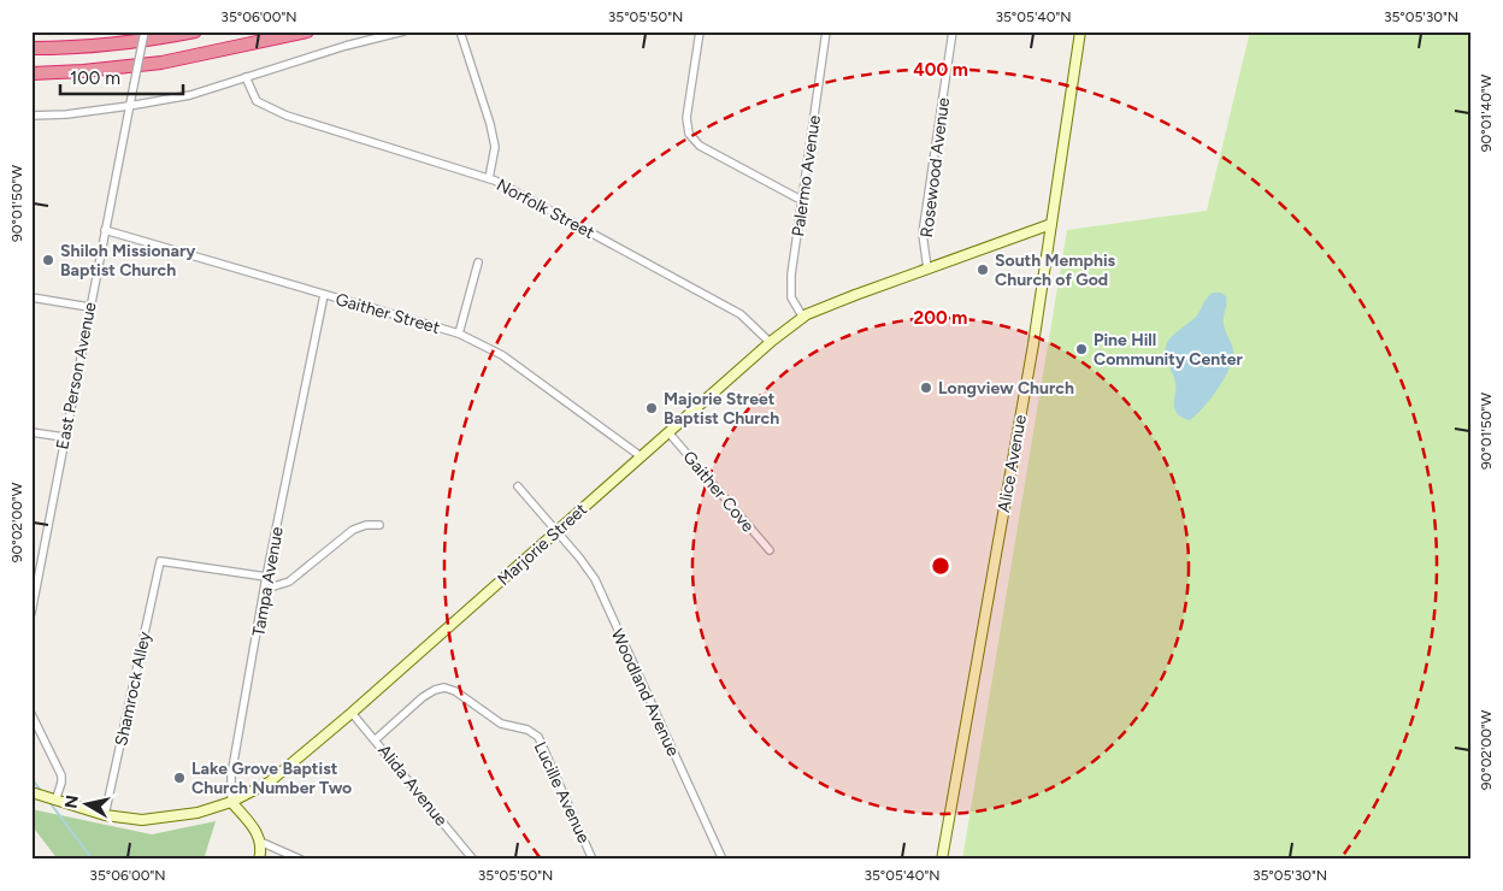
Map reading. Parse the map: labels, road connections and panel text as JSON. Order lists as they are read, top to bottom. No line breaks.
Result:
{"streets":{"street":["Rosewood Avenue","Palermo Avenue","Norfolk Street","Gaither Street","East Person Avenue","Alice Avenue","Gaither Cove","Marjorie Street","Tampa Avenue","Shamrock Alley","Woodland Avenue","Alida Avenue","Lucille Avenue"]},"crossings":[["Rosewood Avenue","Marjorie Street"],["Palermo Avenue","Marjorie Street"],["Norfolk Street","Marjorie Street"],["Gaither Street","East Person Avenue"],["Gaither Street","Marjorie Street"],["Gaither Street","Tampa Avenue"],["Alice Avenue","Marjorie Street"],["Gaither Cove","Marjorie Street"],["Marjorie Street","Tampa Avenue"],["Marjorie Street","Shamrock Alley"],["Marjorie Street","Woodland Avenue"],["Marjorie Street","Alida Avenue"],["Tampa Avenue","Shamrock Alley"],["Alida Avenue","Lucille Avenue"]],"places":["Shiloh Missionary Baptist Church","South Memphis Church of God","Pine Hill Community Center","Longview Church","Majorie Street Baptist Church","Lake Grove Baptist Church Number Two"],"scale_bar":"100 m","north":"left","coordinates":["35°06'00\"N","35°05'50\"N","35°05'40\"N","35°05'30\"N","90°01'40\"W","90°01'50\"W","90°02'00\"W"],"rings":["400 m","200 m"]}
